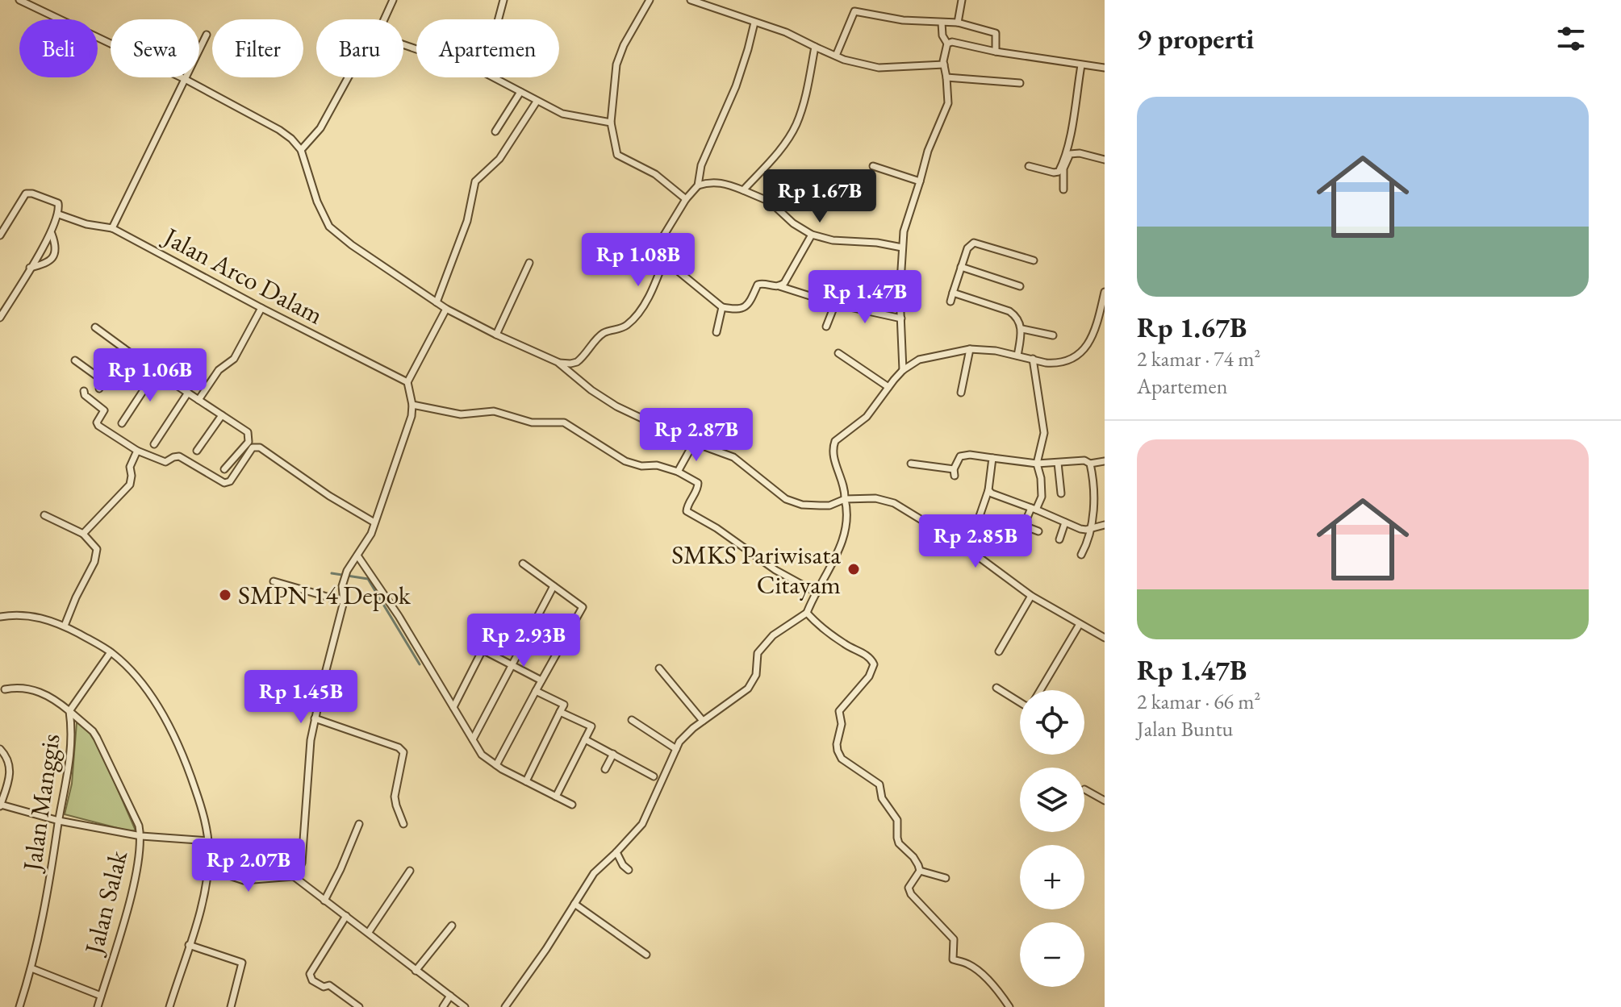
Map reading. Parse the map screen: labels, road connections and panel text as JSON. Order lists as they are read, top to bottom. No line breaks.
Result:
{"streets":{"street":["Jalan Arco Dalam","Jalan Manggis","Jalan Salak"]},"crossings":[["Jalan Manggis","Jalan Salak"]],"places":["SMKS Pariwisata Citayam","SMPN 14 Depok"],"page":{"heading":"9 properti","chip":["Beli","Sewa","Filter","Baru","Apartemen"],"list":[{"name":"Rp 1.67B","note":"2 kamar · 74 m² · Apartemen"},{"name":"Rp 1.47B","note":"2 kamar · 66 m² · Jalan Buntu"}],"price":["Rp 1.67B","Rp 1.08B","Rp 1.47B","Rp 1.06B","Rp 2.87B","Rp 2.85B","Rp 2.93B","Rp 1.45B","Rp 2.07B"],"map_buttons":["+","−"]}}
